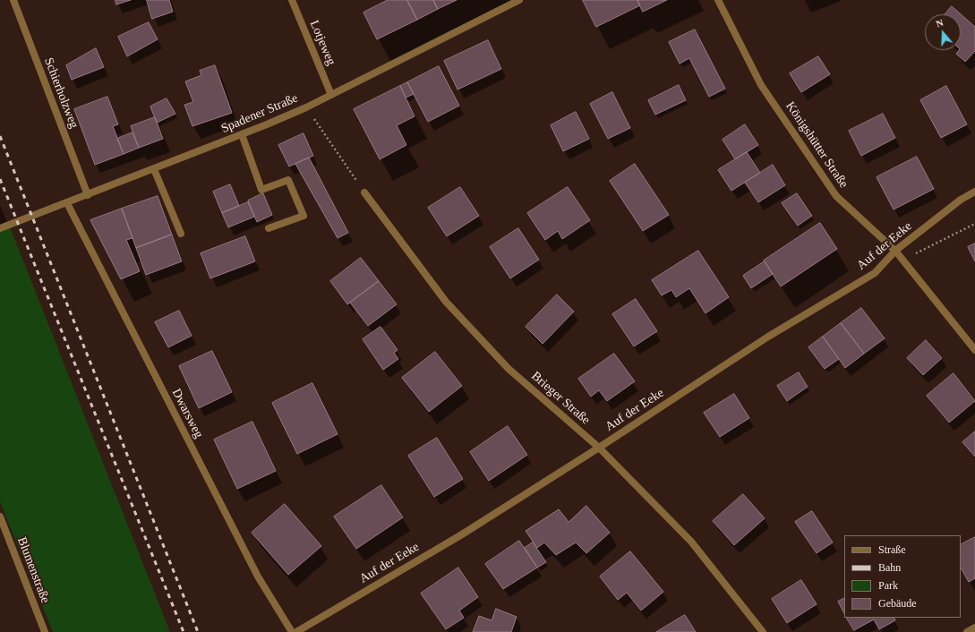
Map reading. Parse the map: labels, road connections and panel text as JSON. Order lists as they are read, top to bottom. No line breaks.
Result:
{"streets":{"street":["Lotjeweg","Schierholzweg","Spadener Straße","Königshütter Straße","Auf der Eeke","Brieger Straße","Dwarsweg","Blumenstraße"]},"crossings":[["Lotjeweg","Spadener Straße"],["Schierholzweg","Spadener Straße"],["Spadener Straße","Dwarsweg"],["Königshütter Straße","Auf der Eeke"],["Auf der Eeke","Brieger Straße"]],"legend":["Straße","Bahn","Park","Gebäude"],"north":"top"}
